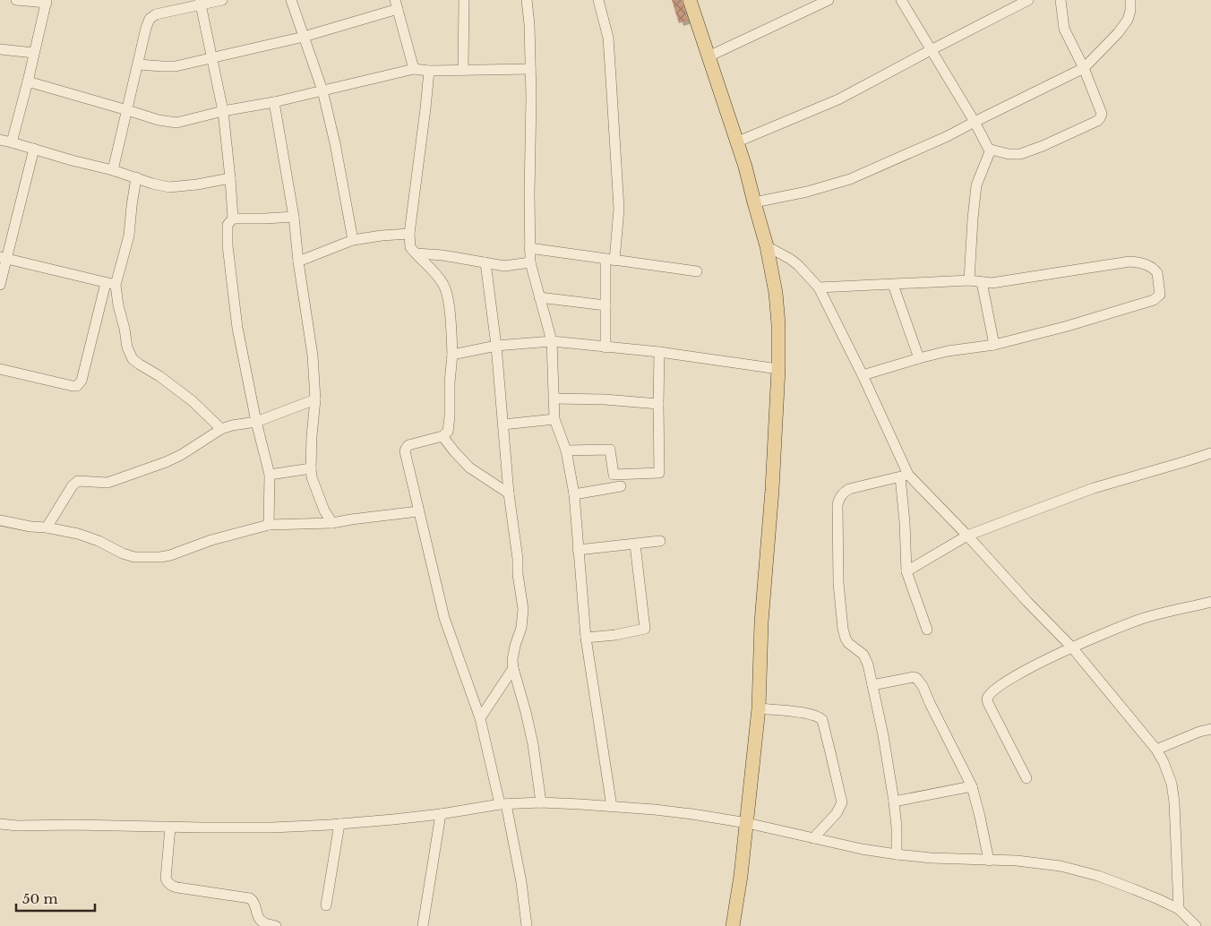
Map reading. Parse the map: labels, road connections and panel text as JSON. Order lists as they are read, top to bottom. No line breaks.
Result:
{"scale_bar":"50 m"}
